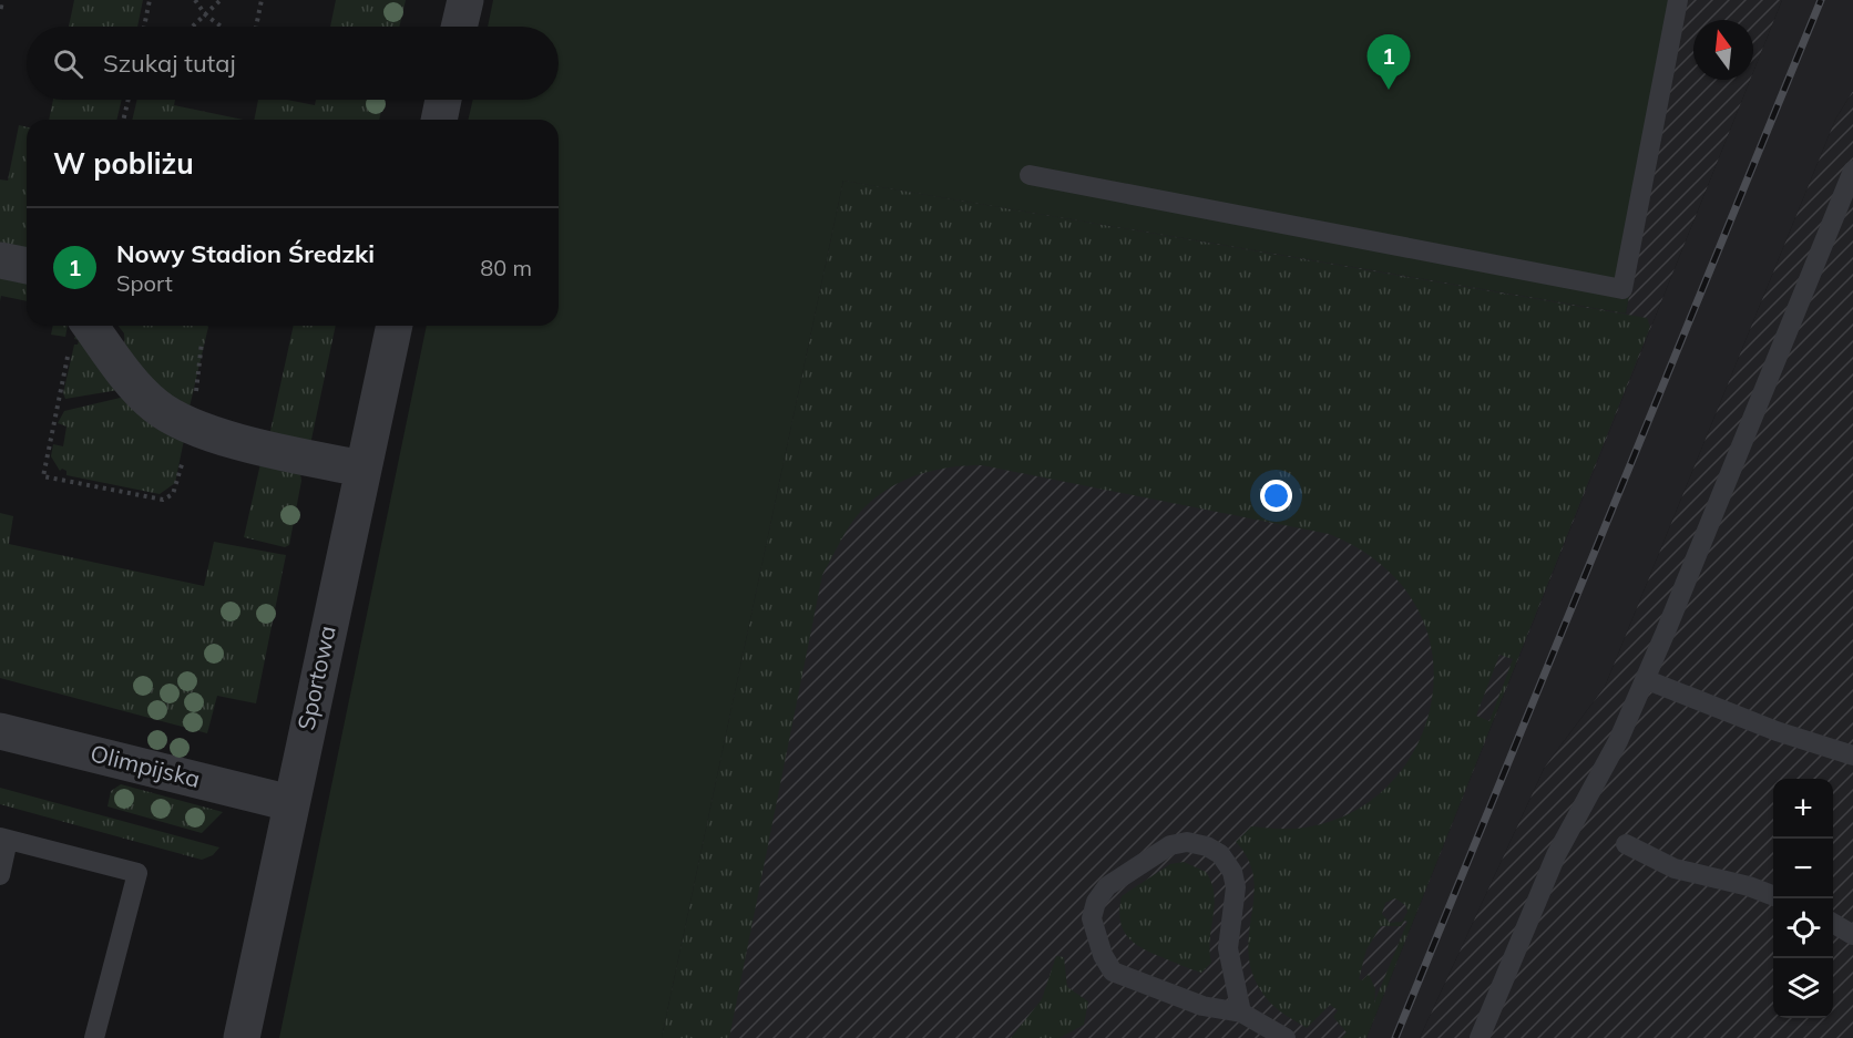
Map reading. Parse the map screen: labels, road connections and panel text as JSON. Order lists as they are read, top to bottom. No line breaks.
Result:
{"streets":{"street":["Sportowa","Olimpijska"]},"crossings":[["Sportowa","Olimpijska"]],"north":"top","page":{"search":"Szukaj tutaj","pins":"1","heading":"W pobliżu","list":[{"mark":"1","name":"Nowy Stadion Średzki","note":"Sport","value":"80 m"}],"map_buttons":["+","−"]}}
